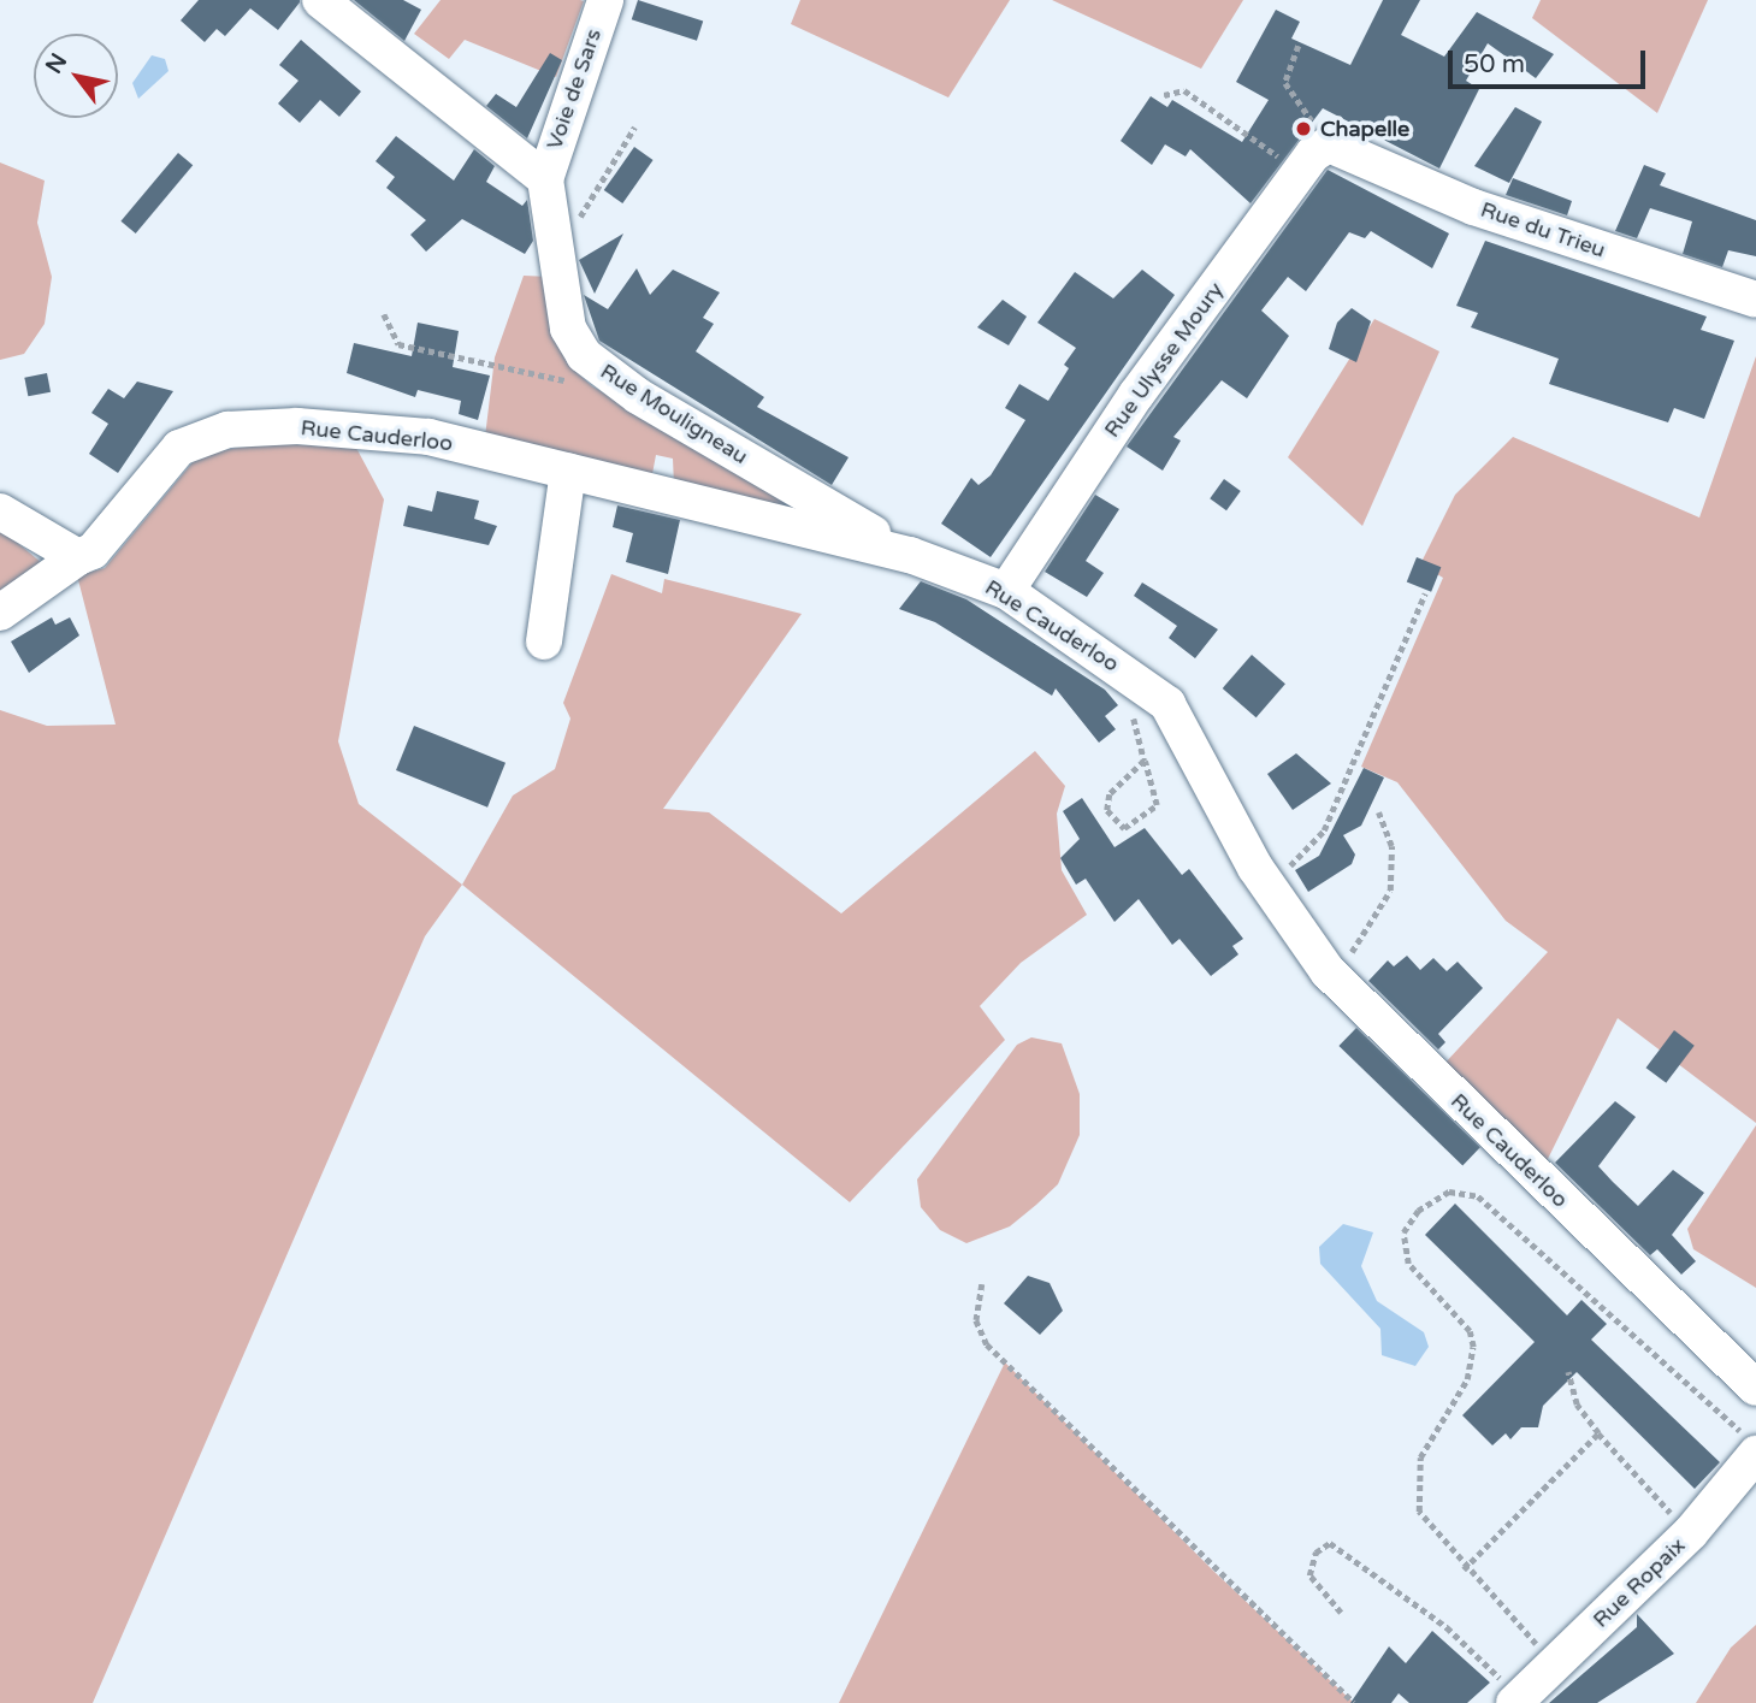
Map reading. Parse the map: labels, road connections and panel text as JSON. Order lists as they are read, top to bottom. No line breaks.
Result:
{"streets":{"street":["Voie de Sars","Rue du Trieu","Rue Ulysse Moury","Rue Mouligneau","Rue Cauderloo","Rue Ropaix"]},"crossings":[["Voie de Sars","Rue Mouligneau"],["Rue du Trieu","Rue Ulysse Moury"],["Rue Ulysse Moury","Rue Cauderloo"],["Rue Mouligneau","Rue Cauderloo"]],"places":["Chapelle"],"scale_bar":"50 m","north":"top left"}
